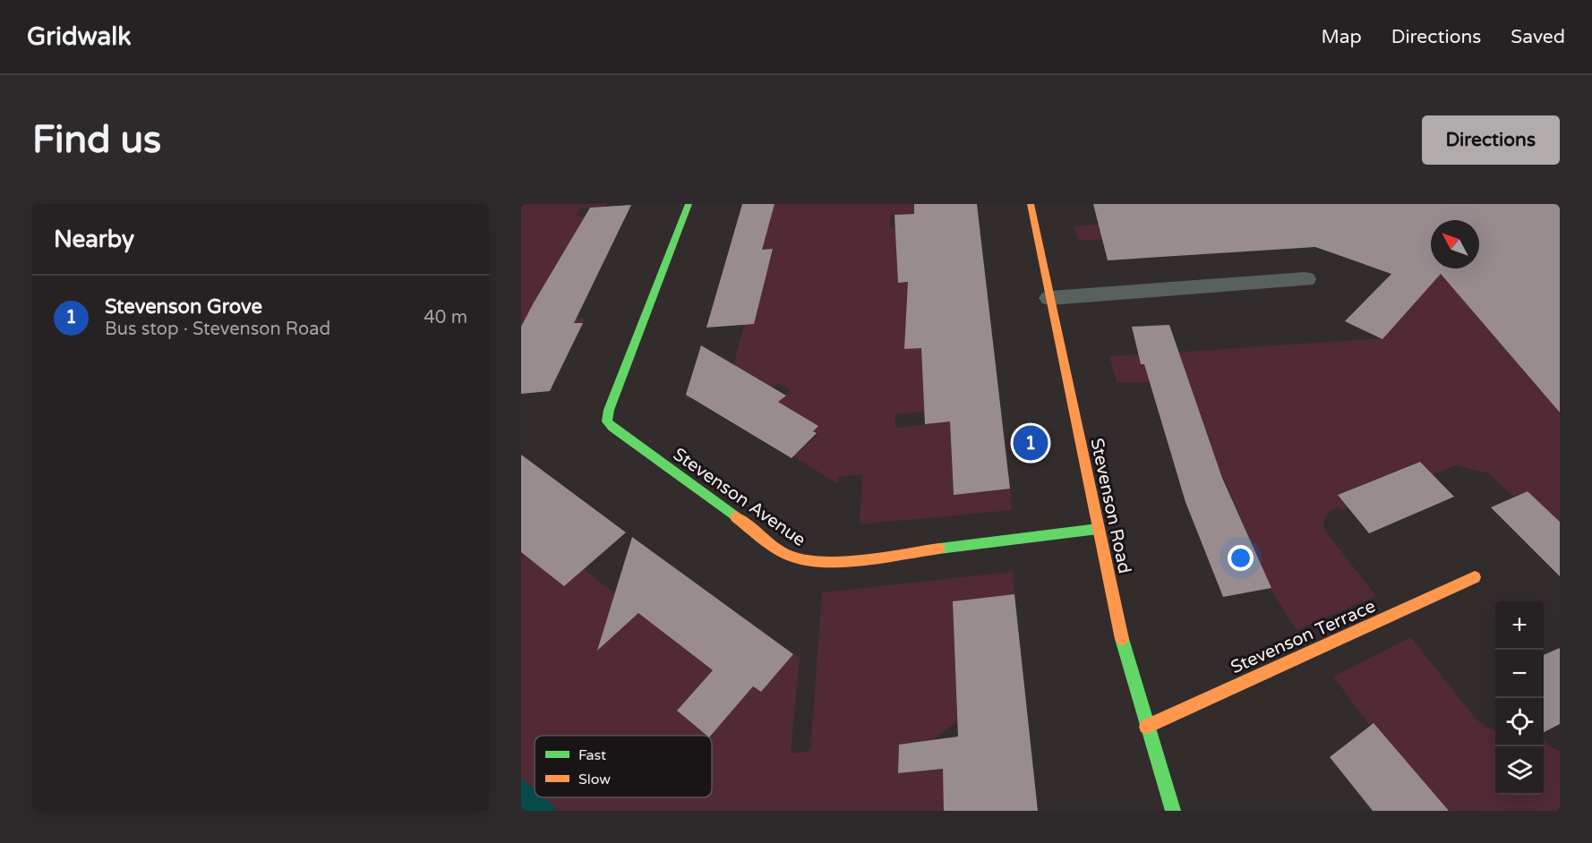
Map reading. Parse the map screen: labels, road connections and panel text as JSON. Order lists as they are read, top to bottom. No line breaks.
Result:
{"streets":{"street":["Stevenson Avenue","Stevenson Road","Stevenson Terrace"]},"crossings":[["Stevenson Avenue","Stevenson Road"],["Stevenson Road","Stevenson Terrace"]],"legend":["Fast","Slow"],"north":"top left","page":{"header":"Gridwalk","nav":["Map","Directions","Saved"],"buttons":"Directions","title":"Find us","heading":"Nearby","list":[{"mark":"1","name":"Stevenson Grove","note":"Bus stop · Stevenson Road","value":"40 m"}],"pins":"1","map_buttons":["+","−"]}}
